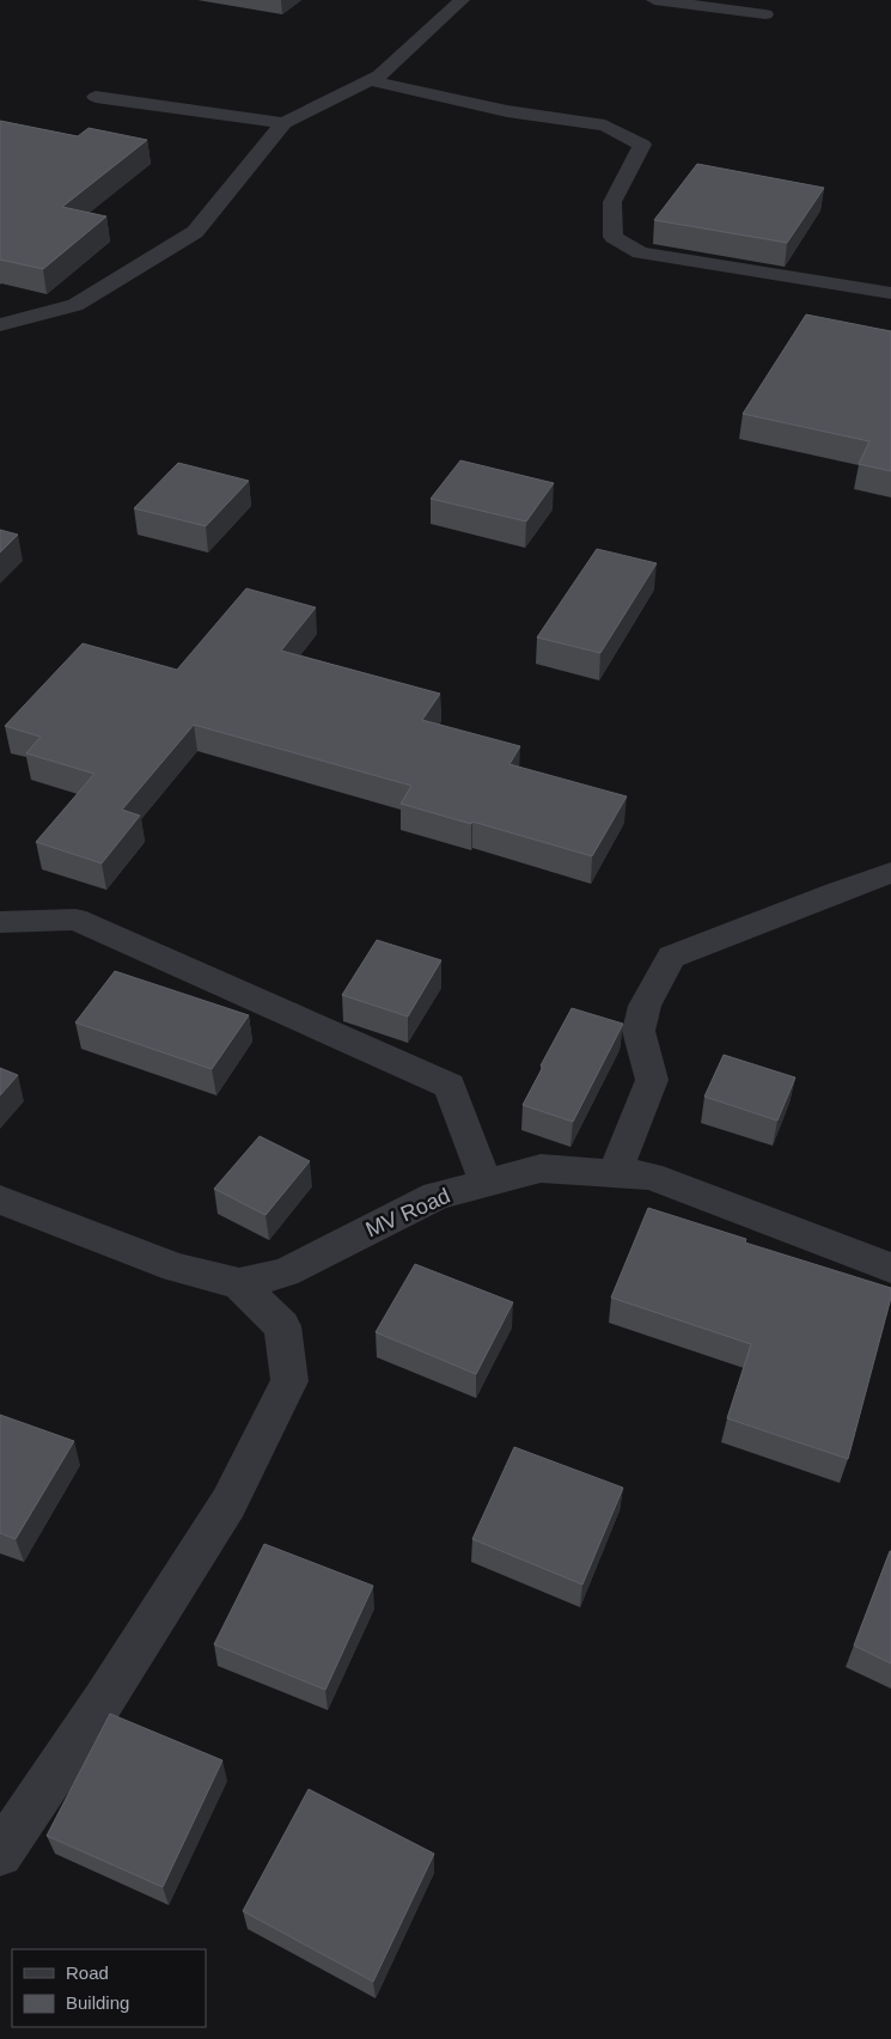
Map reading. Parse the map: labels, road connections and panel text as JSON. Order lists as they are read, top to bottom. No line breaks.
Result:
{"streets":{"street":["MV Road"]},"legend":["Road","Building"]}
